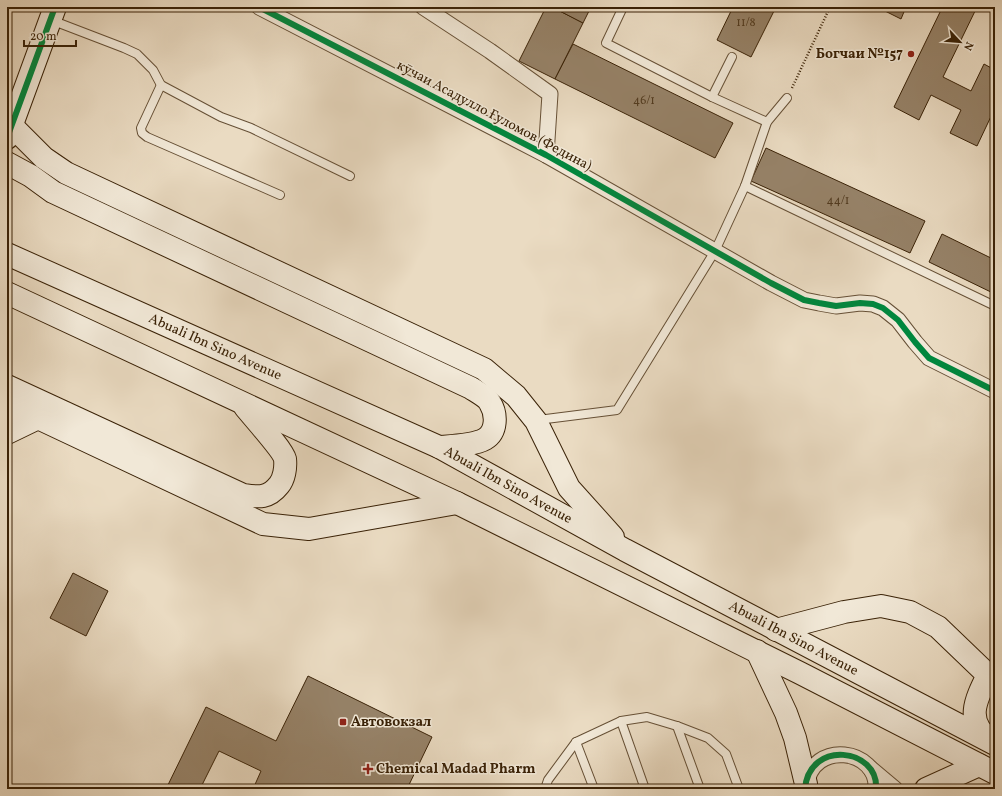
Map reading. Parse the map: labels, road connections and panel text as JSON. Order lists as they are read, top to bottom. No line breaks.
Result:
{"streets":{"main road":["Abuali Ibn Sino Avenue"],"street":["кӯчаи Асадулло Ғуломов (Федина)"]},"places":{"other":["Богчаи №157"],"transit":["Автовокзал"],"health":["Chemical Madad Pharm"]},"house_numbers":["11/8","46/1","44/1"],"scale_bar":"20 m","north":"bottom right"}
